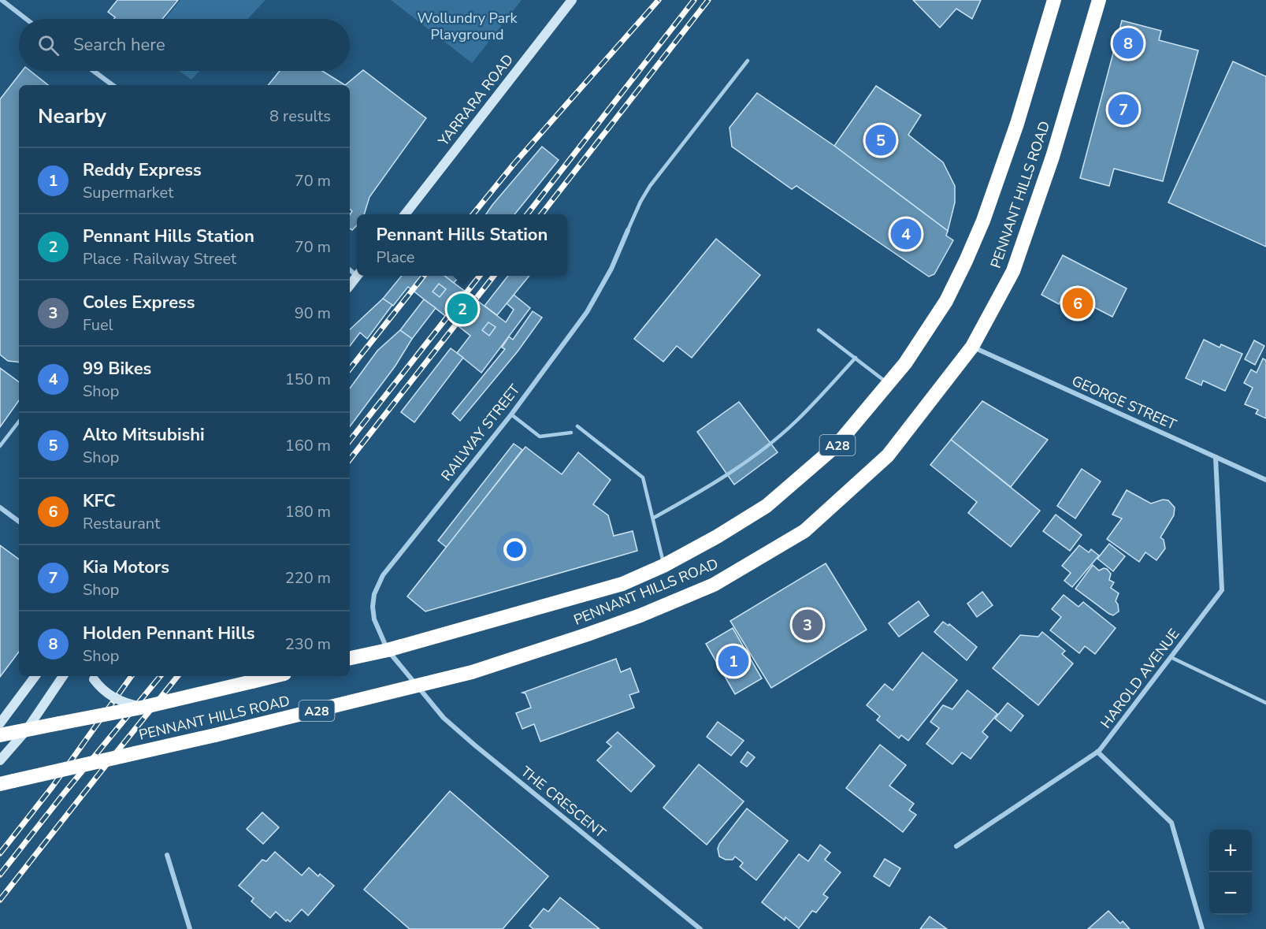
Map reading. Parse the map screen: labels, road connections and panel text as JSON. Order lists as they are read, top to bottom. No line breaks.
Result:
{"streets":{"highway":["PENNANT HILLS ROAD","A28"],"main road":["YARRARA ROAD"],"street":["GEORGE STREET","RAILWAY STREET","HAROLD AVENUE","THE CRESCENT"]},"crossings":[["PENNANT HILLS ROAD","GEORGE STREET"],["PENNANT HILLS ROAD","RAILWAY STREET"],["PENNANT HILLS ROAD","THE CRESCENT"],["GEORGE STREET","HAROLD AVENUE"],["RAILWAY STREET","THE CRESCENT"]],"parks":["Wollundry Park Playground"],"page":{"search":"Search here","pins":["8","7","5","4","6","2","3","1"],"heading":["Nearby","8 results"],"list":[{"mark":"1","name":"Reddy Express","note":"Supermarket","value":"70 m"},{"mark":"2","name":"Pennant Hills Station","note":"Place · Railway Street","value":"70 m"},{"mark":"3","name":"Coles Express","note":"Fuel","value":"90 m"},{"mark":"4","name":"99 Bikes","note":"Shop","value":"150 m"},{"mark":"5","name":"Alto Mitsubishi","note":"Shop","value":"160 m"},{"mark":"6","name":"KFC","note":"Restaurant","value":"180 m"},{"mark":"7","name":"Kia Motors","note":"Shop","value":"220 m"},{"mark":"8","name":"Holden Pennant Hills","note":"Shop","value":"230 m"}],"popup":["Pennant Hills Station","Place"],"map_buttons":["+","−"]}}
